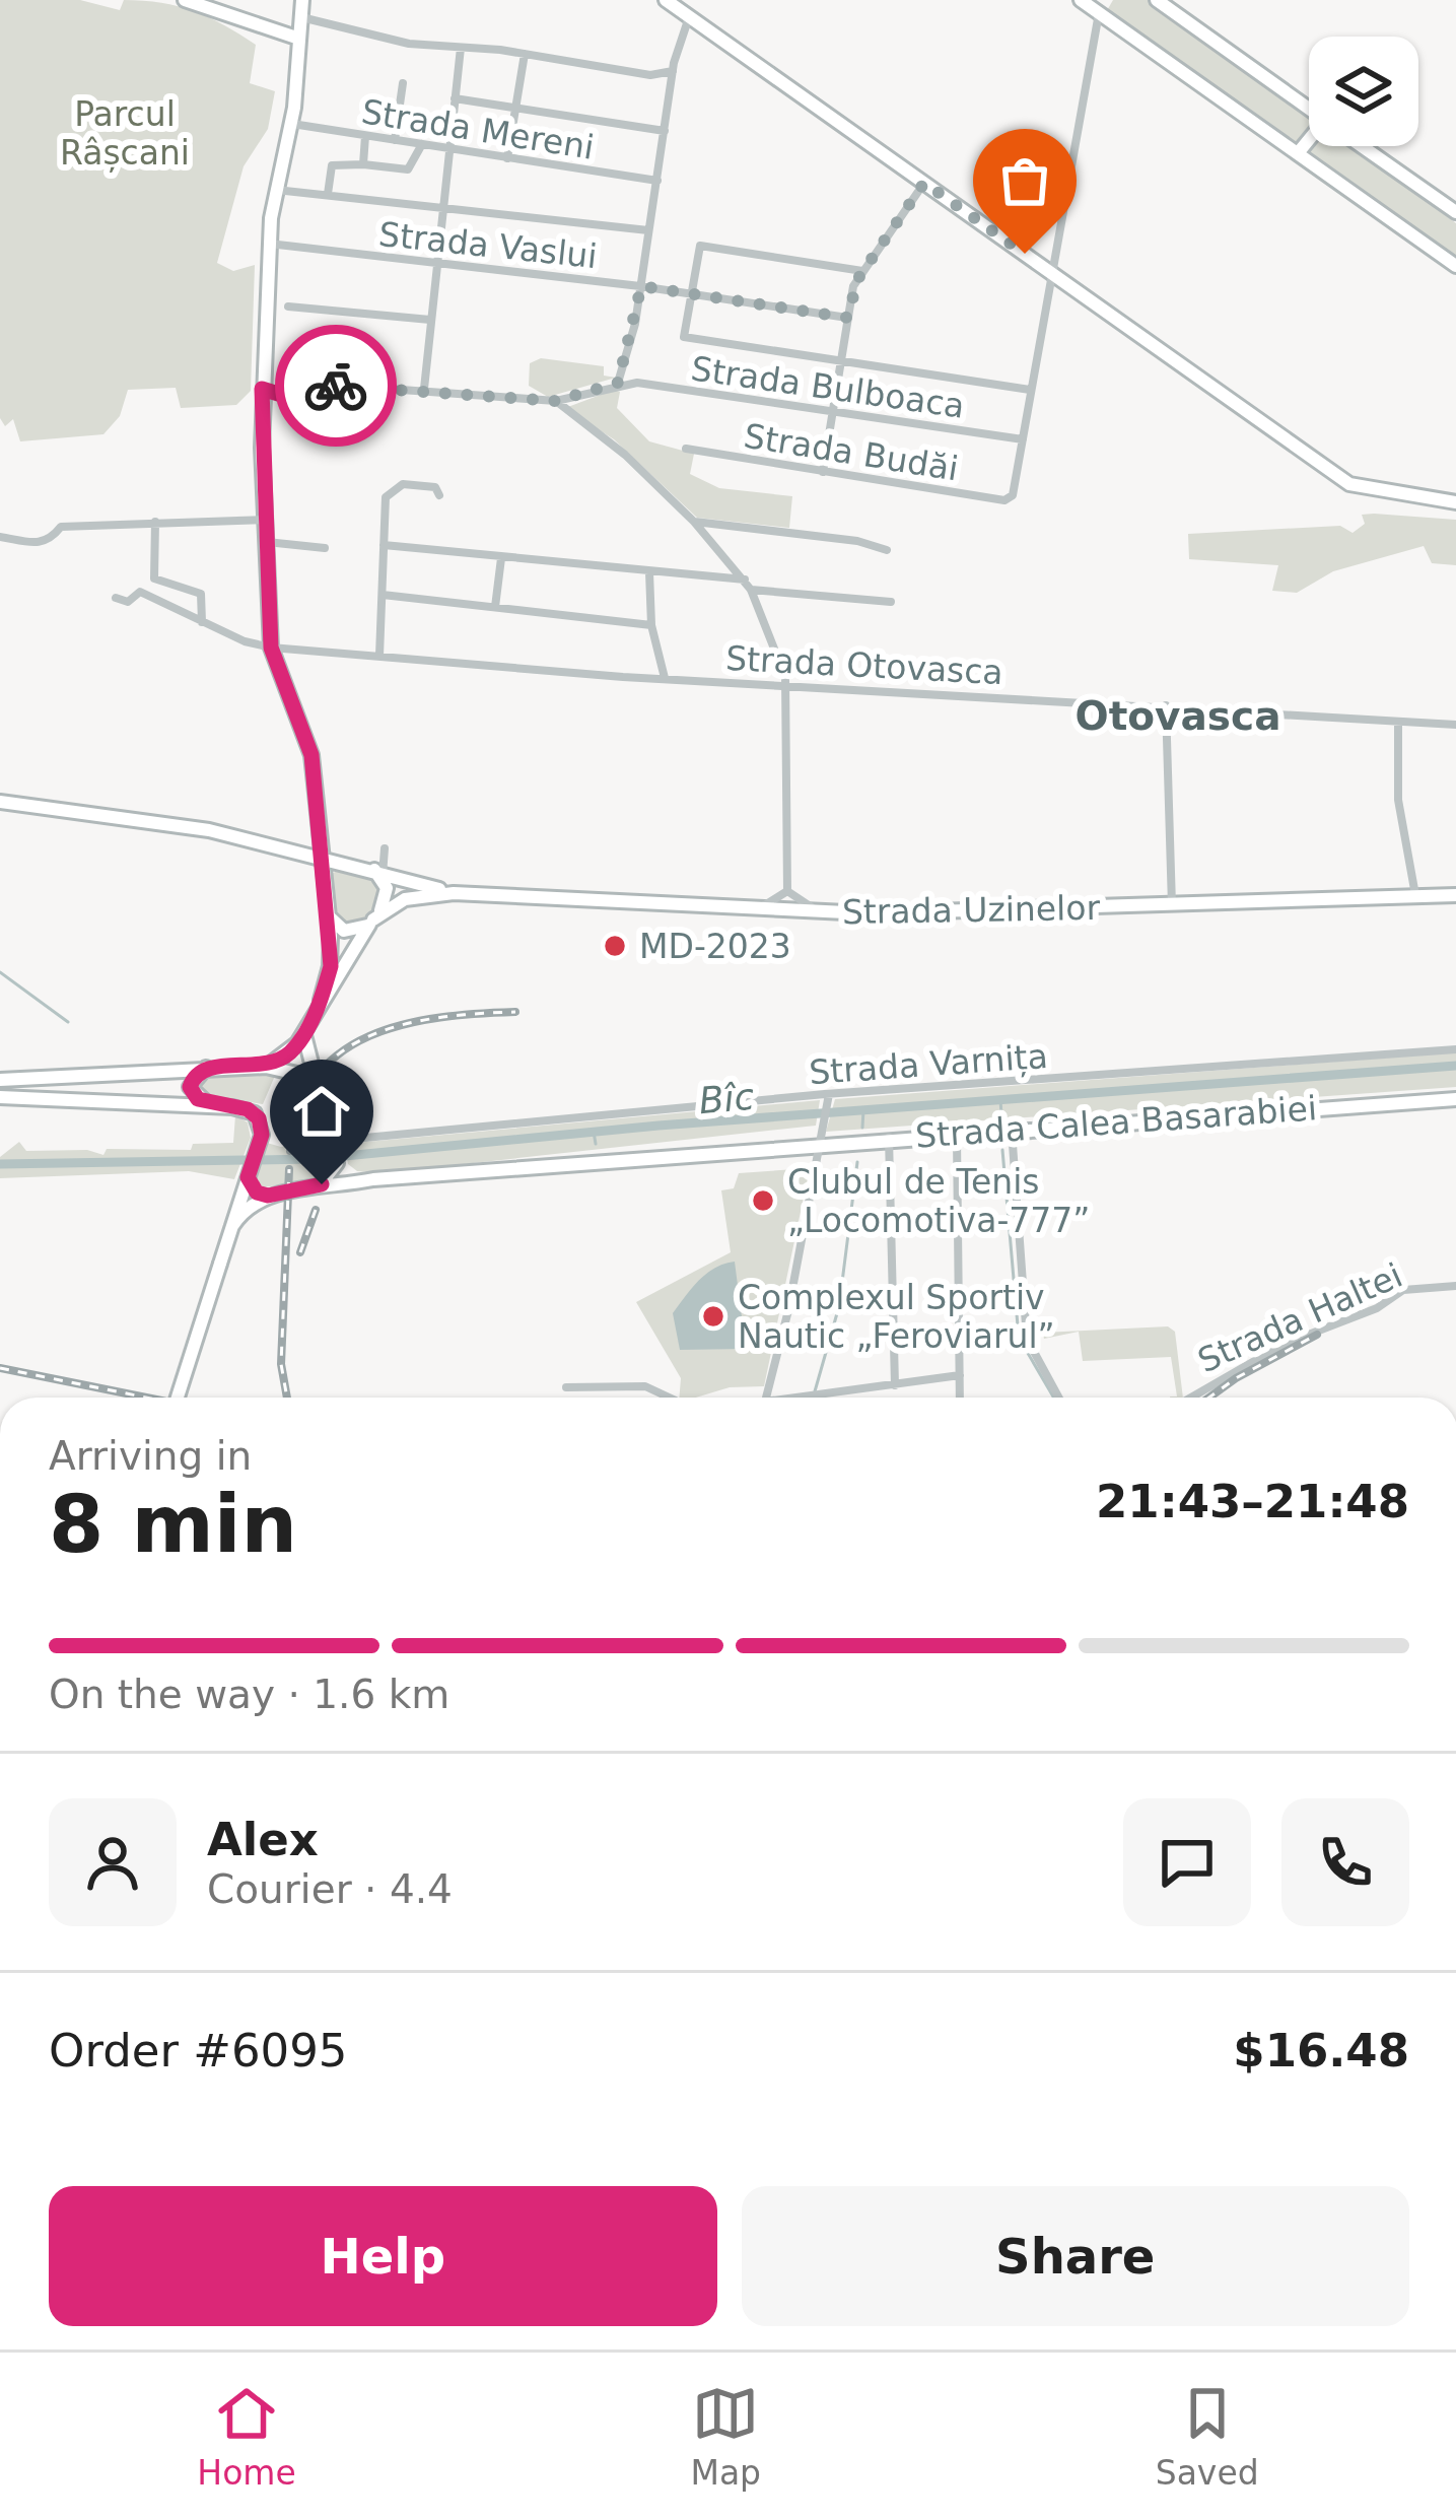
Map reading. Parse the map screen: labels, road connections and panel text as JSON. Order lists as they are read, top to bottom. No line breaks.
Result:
{"streets":{"main road":["Strada Uzinelor","Strada Calea Basarabiei"],"street":["Strada Mereni","Strada Vaslui","Strada Bulboaca","Strada Budăi","Strada Otovasca","Strada Varnița","Strada Haltei"]},"crossings":[["Strada Bulboaca","Strada Budăi"]],"districts":["Otovasca"],"water":["Bîc"],"parks":["Parcul Râșcani"],"places":["MD-2023","Clubul de Tenis „Locomotiva-777”","Complexul Sportiv Nautic „Feroviarul”"],"page":{"heading":["8 min","Arriving in","21:43–21:48"],"panel":["Alex","Courier · 4.4","Order #6095","$16.48"],"bar":"On the way · 1.6 km","buttons":["Help","Share"],"tabs":["Home","Map","Saved"]}}
